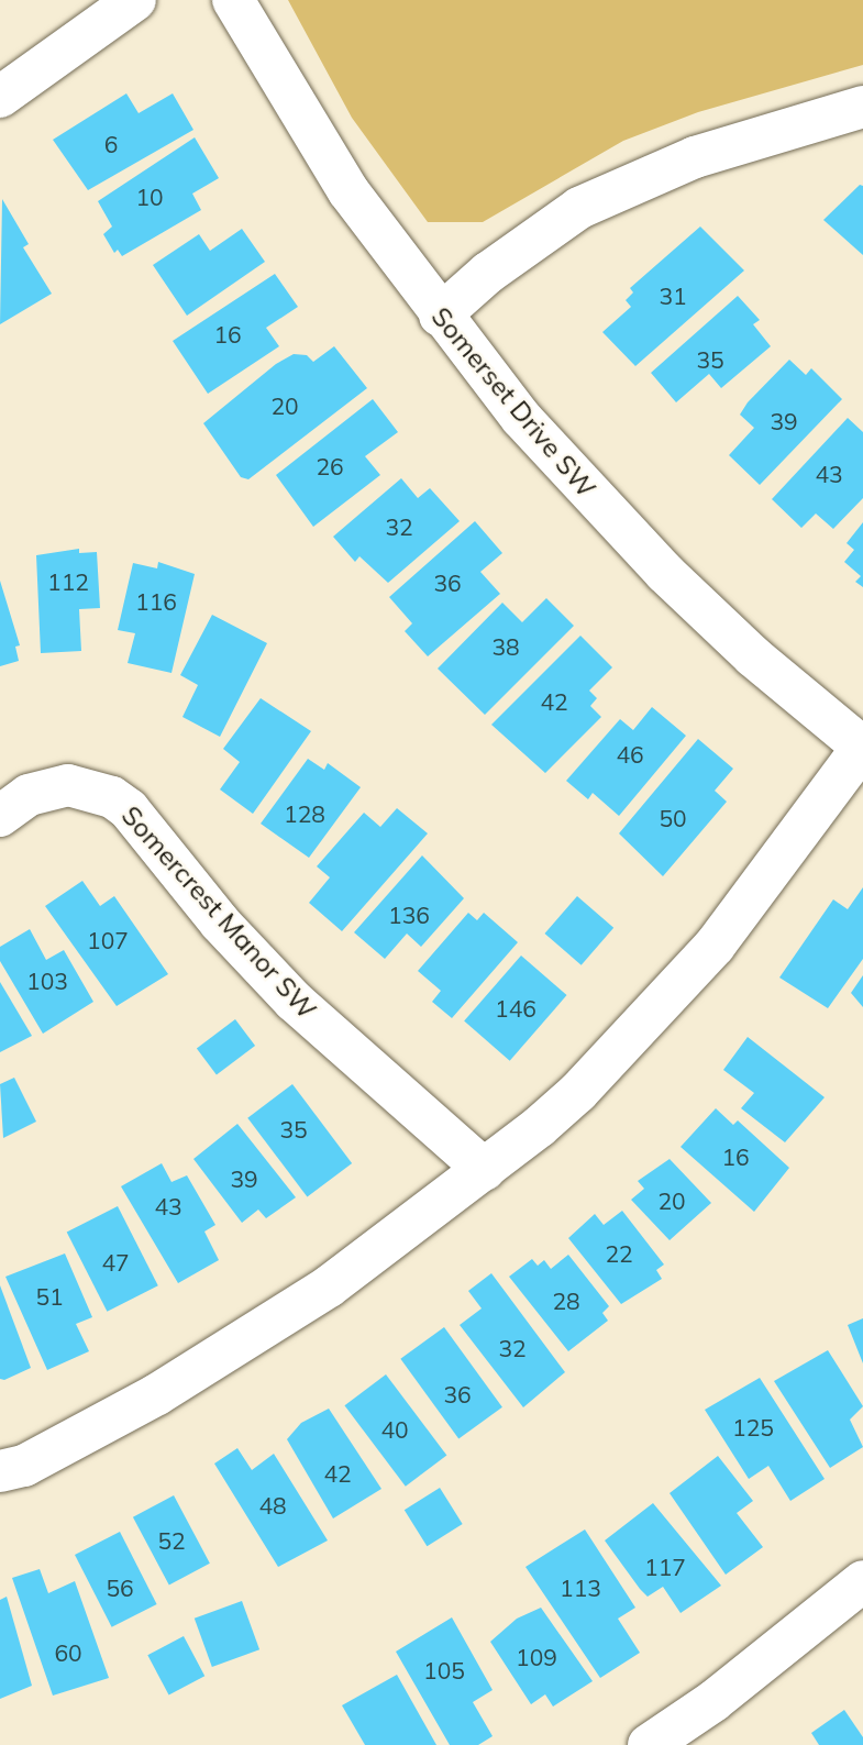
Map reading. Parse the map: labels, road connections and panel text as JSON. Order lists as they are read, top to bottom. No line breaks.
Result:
{"streets":{"street":["Somerset Drive SW","Somercrest Manor SW"]},"house_numbers":["6","10","31","16","35","20","39","26","43","32","112","36","116","38","42","46","128","50","136","107","103","146","35","16","39","20","43","22","47","51","28","32","36","125","40","42","48","52","117","56","113","60","109","105"]}
